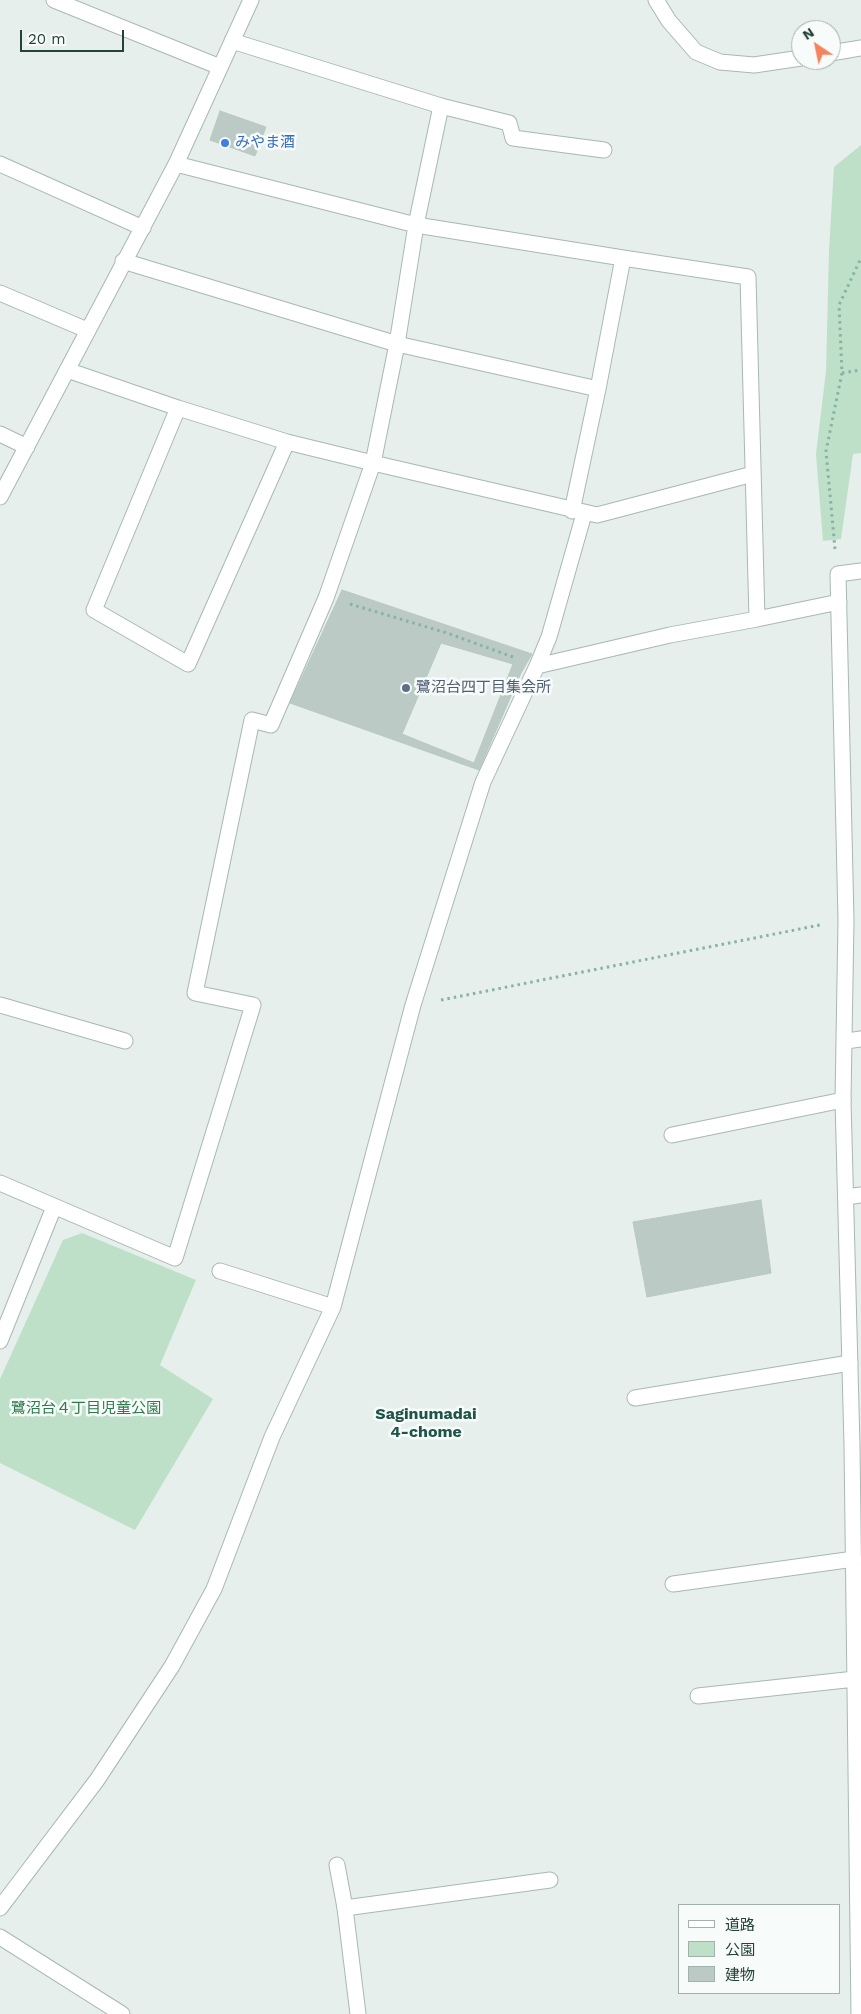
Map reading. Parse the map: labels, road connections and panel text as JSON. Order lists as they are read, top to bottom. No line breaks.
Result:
{"districts":["Saginumadai 4-chome"],"parks":["鷺沼台４丁目児童公園"],"places":["みやま酒","鷺沼台四丁目集会所"],"legend":["道路","公園","建物"],"scale_bar":"20 m","north":"top left"}
